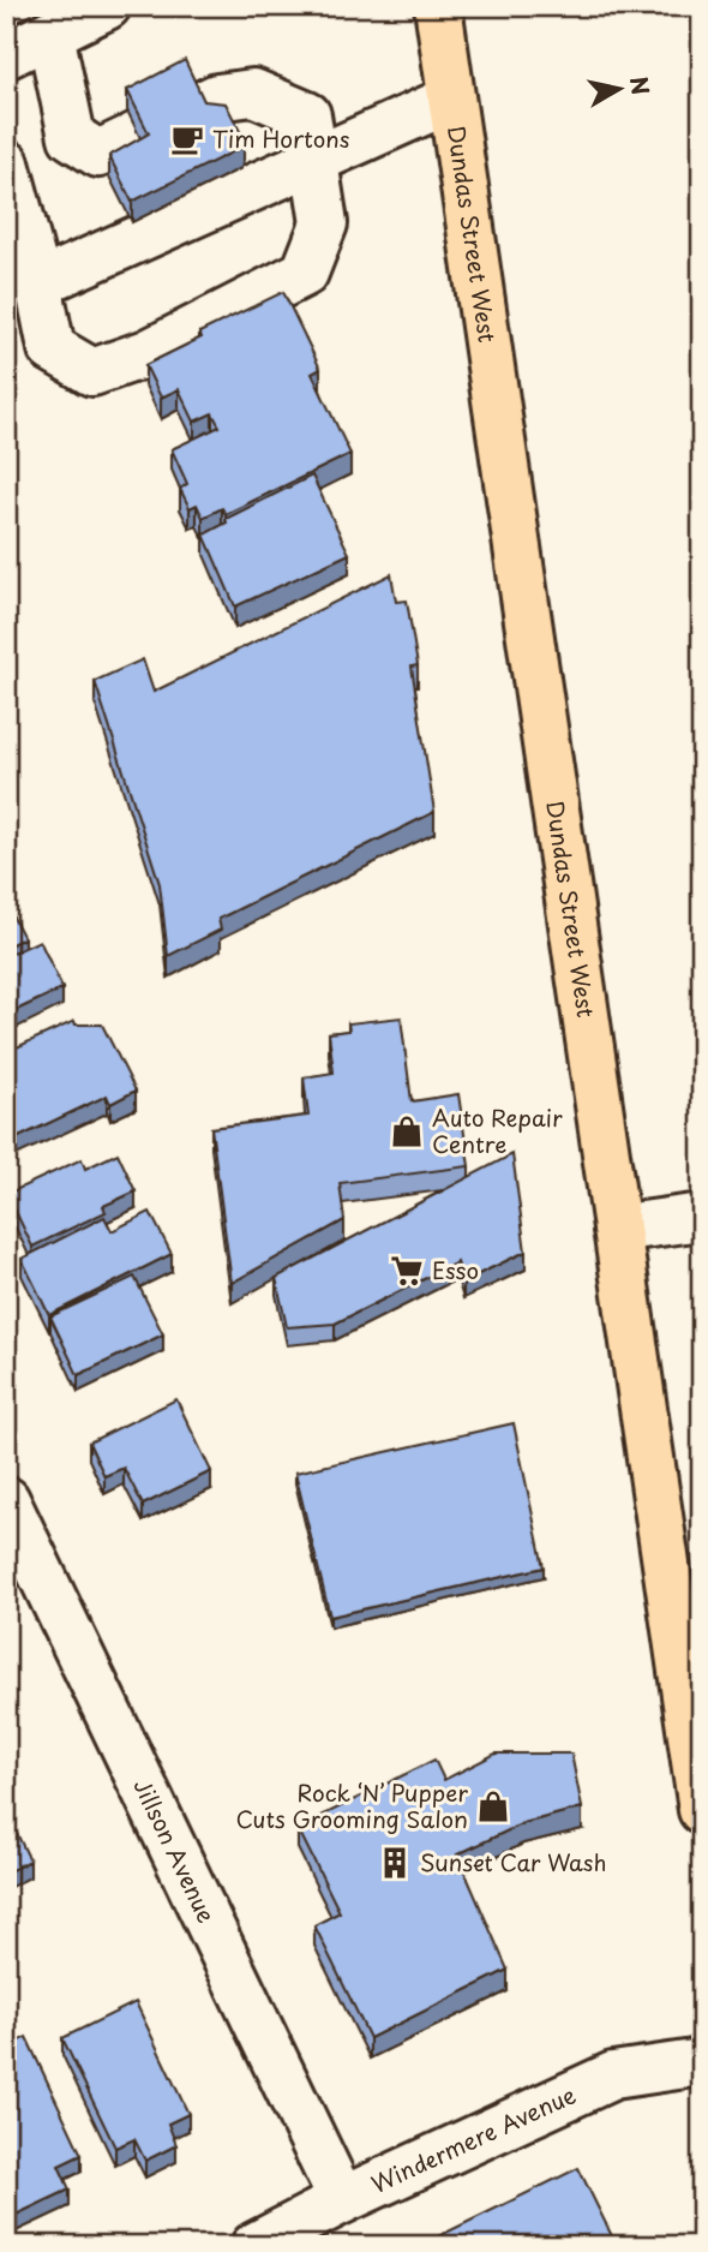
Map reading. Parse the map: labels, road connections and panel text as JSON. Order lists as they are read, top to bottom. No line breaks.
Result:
{"streets":{"main road":["Dundas Street West"],"street":["Jillson Avenue","Windermere Avenue"]},"crossings":[["Jillson Avenue","Windermere Avenue"]],"places":{"cafe":["Tim Hortons"],"shop":["Auto Repair Centre","Rock ‘N’ Pupper Cuts Grooming Salon"],"supermarket":["Esso"],"building":["Sunset Car Wash"]},"north":"right"}
